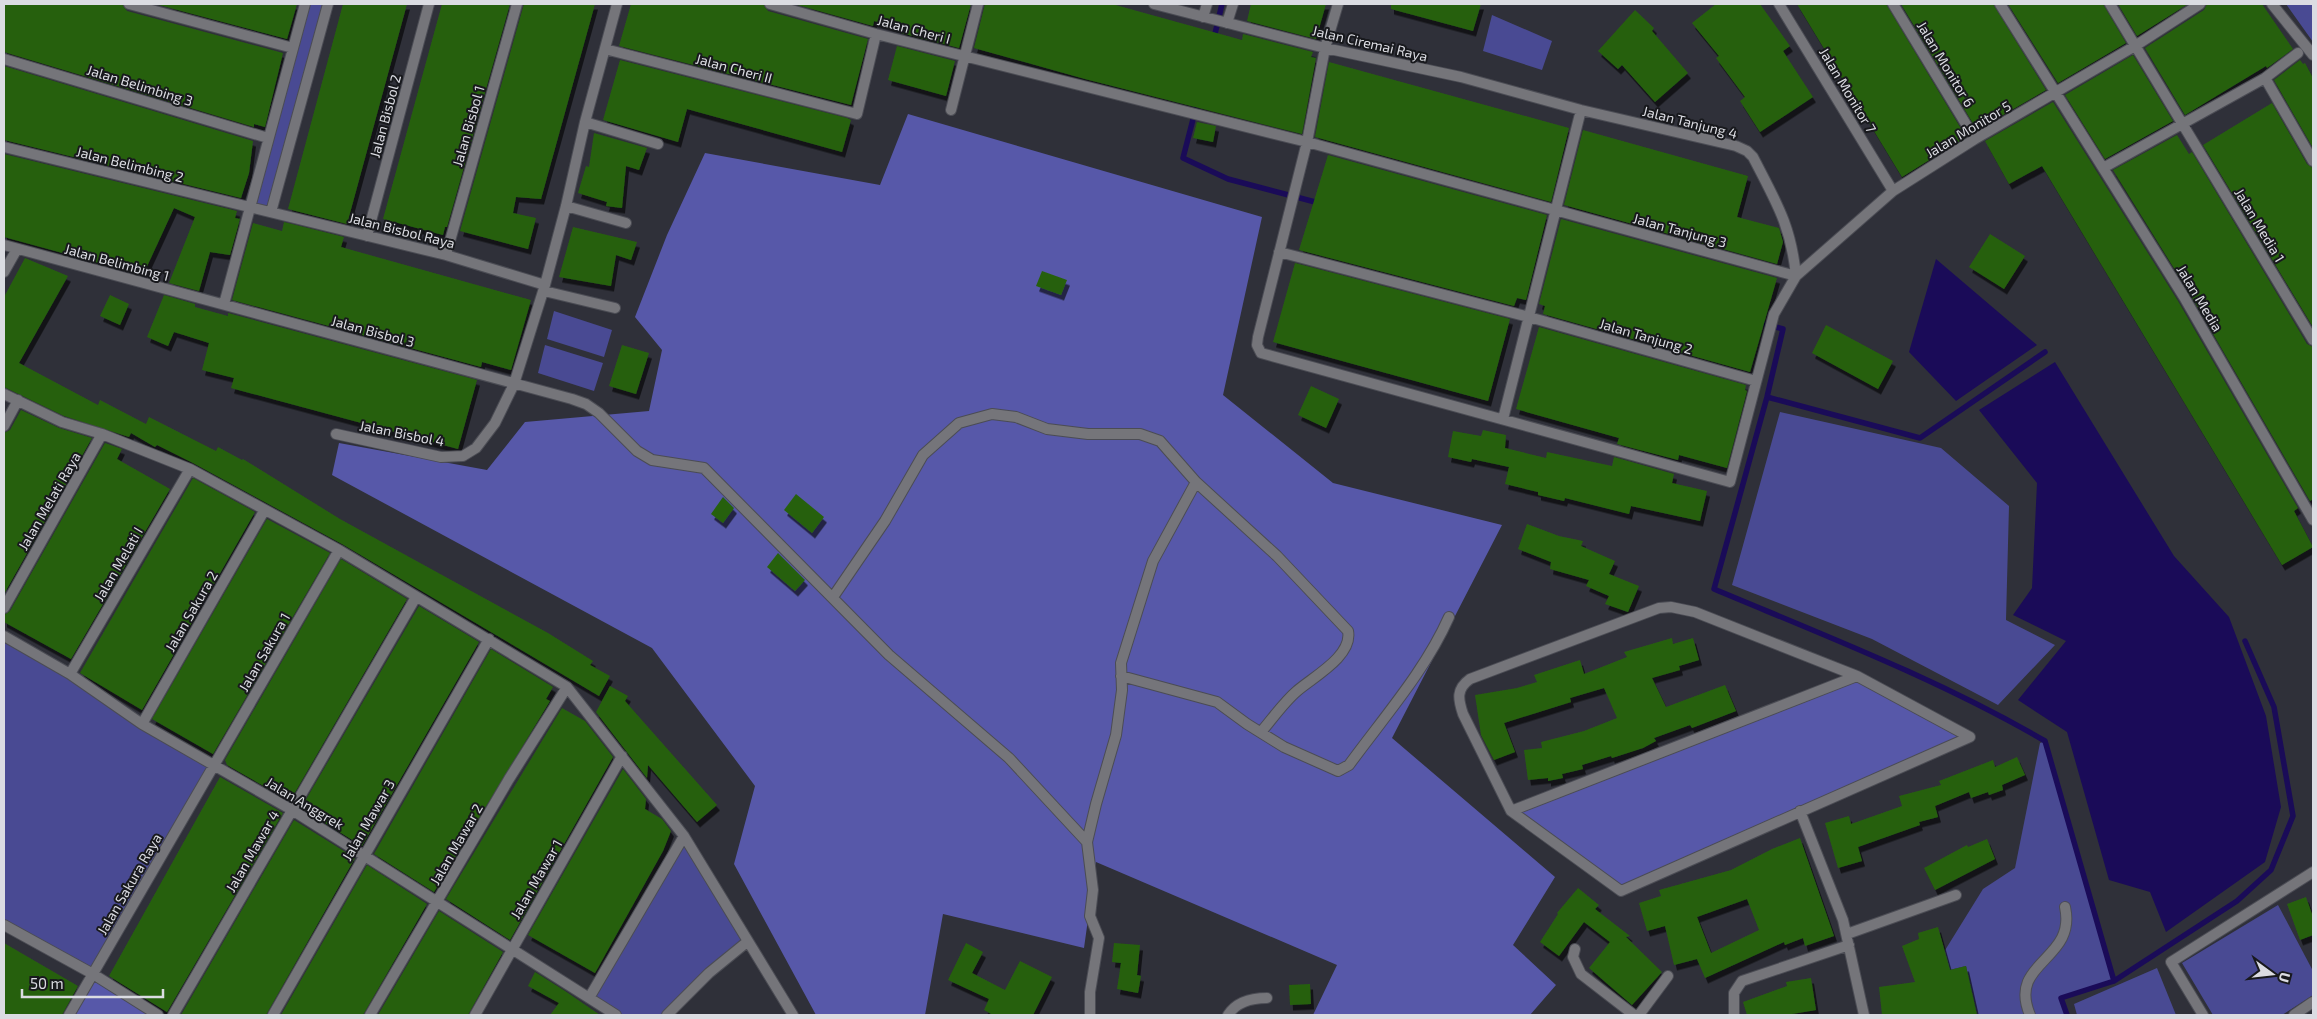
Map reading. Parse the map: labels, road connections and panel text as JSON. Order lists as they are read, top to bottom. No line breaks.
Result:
{"streets":{"street":["Jalan Cheri I","Jalan Ciremai Raya","Jalan Monitor 6","Jalan Cheri II","Jalan Belimbing 3","Jalan Monitor 7","Jalan Bisbol 2","Jalan Tanjung 4","Jalan Bisbol 1","Jalan Monitor 5","Jalan Belimbing 2","Jalan Media 1","Jalan Bisbol Raya","Jalan Tanjung 3","Jalan Belimbing 1","Jalan Media","Jalan Bisbol 3","Jalan Tanjung 2","Jalan Bisbol 4","Jalan Melati Raya","Jalan Melati I","Jalan Sakura 2","Jalan Sakura 1","Jalan Anggrek","Jalan Mawar 3","Jalan Mawar 2","Jalan Mawar 4","Jalan Mawar 1","Jalan Sakura Raya"]},"crossings":[["Jalan Cheri I","Jalan Cheri II"],["Jalan Cheri I","Jalan Tanjung 3"],["Jalan Ciremai Raya","Jalan Tanjung 4"],["Jalan Monitor 6","Jalan Monitor 5"],["Jalan Cheri II","Jalan Bisbol 4"],["Jalan Monitor 7","Jalan Monitor 5"],["Jalan Bisbol 2","Jalan Bisbol Raya"],["Jalan Tanjung 4","Jalan Monitor 5"],["Jalan Tanjung 4","Jalan Tanjung 3"],["Jalan Bisbol 1","Jalan Bisbol Raya"],["Jalan Monitor 5","Jalan Media 1"],["Jalan Monitor 5","Jalan Tanjung 3"],["Jalan Monitor 5","Jalan Media"],["Jalan Monitor 5","Jalan Tanjung 2"],["Jalan Belimbing 2","Jalan Bisbol Raya"],["Jalan Bisbol Raya","Jalan Bisbol 4"],["Jalan Belimbing 1","Jalan Bisbol 3"],["Jalan Bisbol 3","Jalan Bisbol 4"],["Jalan Melati I","Jalan Anggrek"],["Jalan Sakura 2","Jalan Anggrek"],["Jalan Sakura 1","Jalan Anggrek"],["Jalan Sakura 1","Jalan Sakura Raya"],["Jalan Anggrek","Jalan Mawar 3"],["Jalan Anggrek","Jalan Mawar 2"],["Jalan Anggrek","Jalan Mawar 4"],["Jalan Anggrek","Jalan Mawar 1"],["Jalan Anggrek","Jalan Sakura Raya"]],"scale_bar":"50 m","north":"right"}
